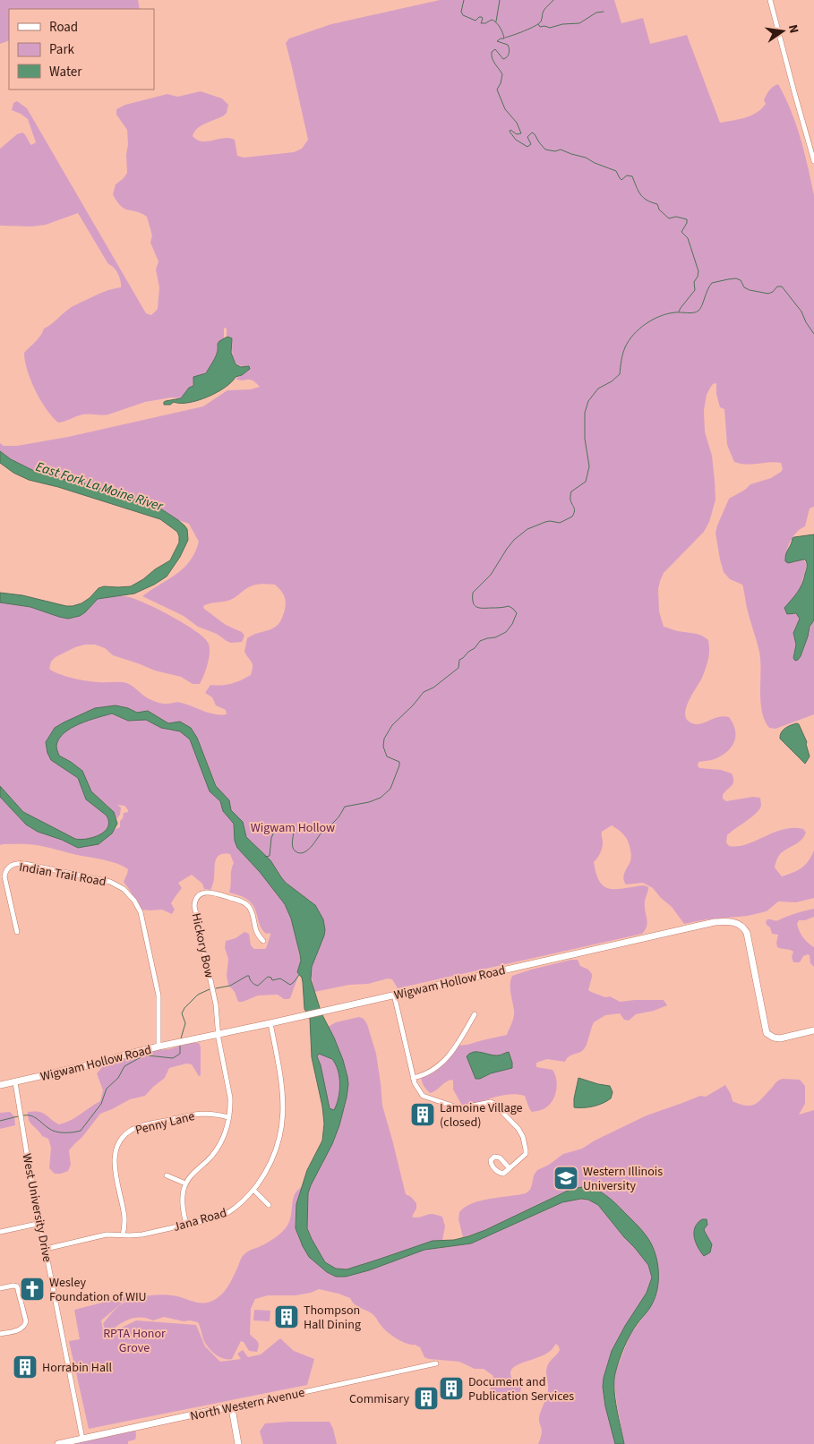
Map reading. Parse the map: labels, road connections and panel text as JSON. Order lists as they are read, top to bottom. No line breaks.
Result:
{"streets":{"street":["Indian Trail Road","Hickory Bow","Wigwam Hollow Road","Penny Lane","West University Drive","Jana Road","North Western Avenue"]},"crossings":[["Indian Trail Road","Wigwam Hollow Road"],["Hickory Bow","Wigwam Hollow Road"],["Wigwam Hollow Road","West University Drive"],["Wigwam Hollow Road","Jana Road"],["Penny Lane","Jana Road"],["West University Drive","Jana Road"],["West University Drive","North Western Avenue"]],"water":["East Fork La Moine River"],"parks":["Wigwam Hollow","RPTA Honor Grove"],"places":{"building":["Lamoine Village (closed)","Thompson Hall Dining","Horrabin Hall","Document and Publication Services","Commisary"],"school or university":["Western Illinois University"],"church":["Wesley Foundation of WIU"]},"legend":["Road","Park","Water"],"north":"right"}
